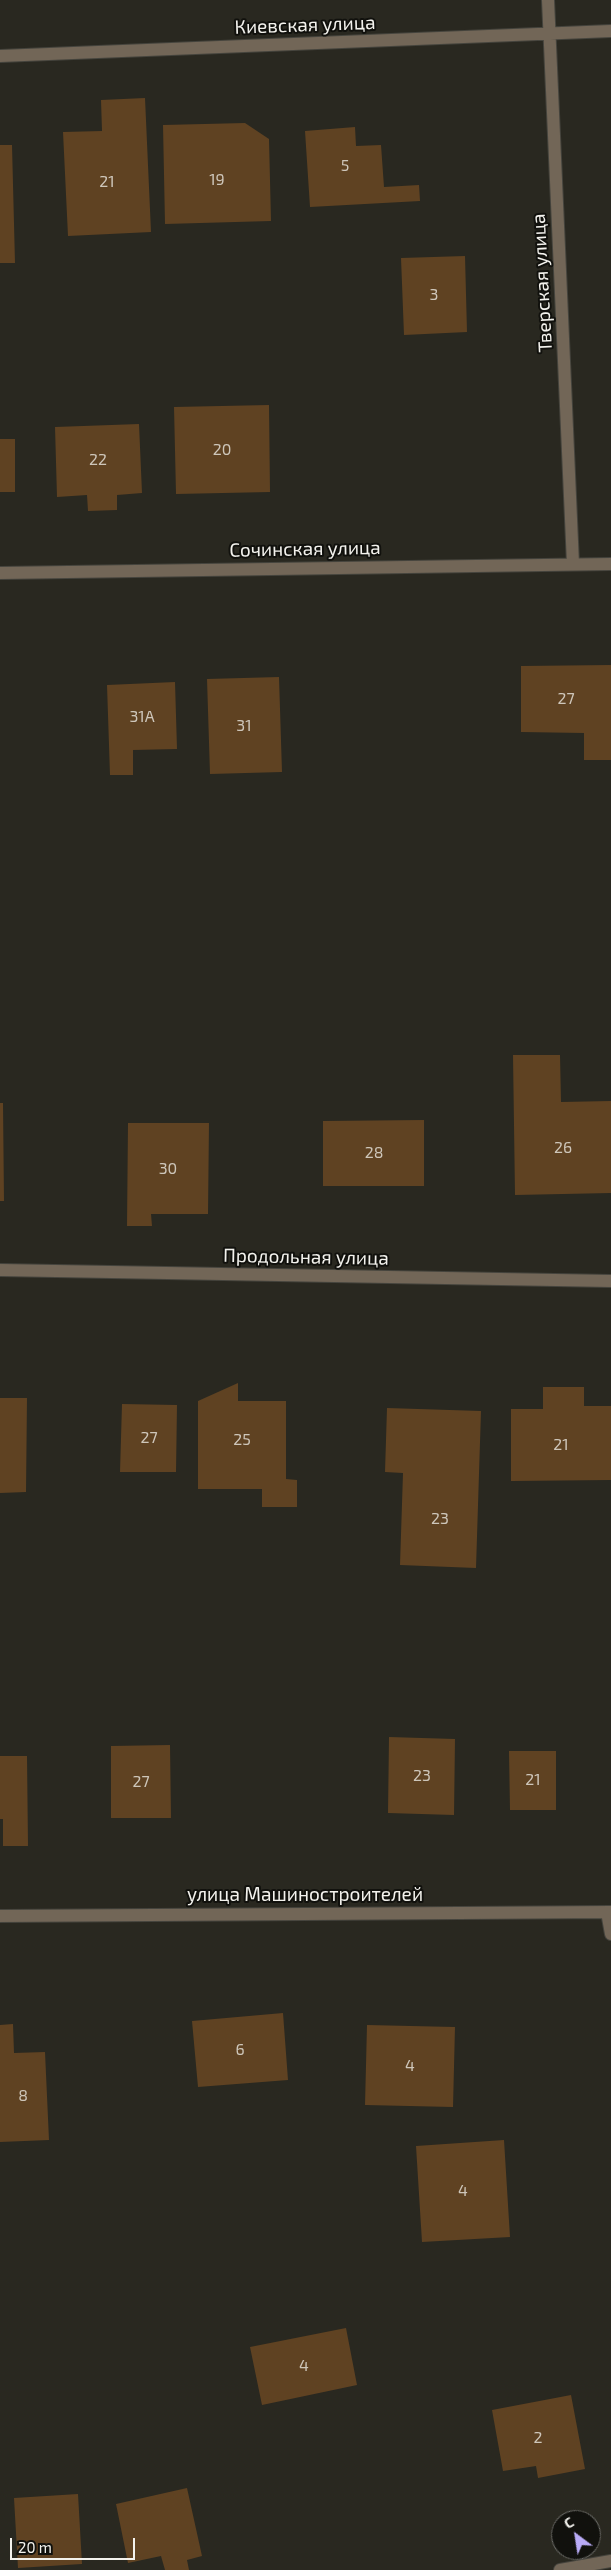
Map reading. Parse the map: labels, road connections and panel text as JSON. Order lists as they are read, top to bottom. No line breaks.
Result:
{"streets":{"street":["Киевская улица","Тверская улица","Сочинская улица","Продольная улица","улица Машиностроителей"]},"crossings":[["Киевская улица","Тверская улица"],["Тверская улица","Сочинская улица"]],"house_numbers":["5","19","21","3","20","22","27","31А","31","26","28","30","27","25","21","23","23","21","27","6","4","8","4","4","2"],"scale_bar":"20 m","north":"top left"}
